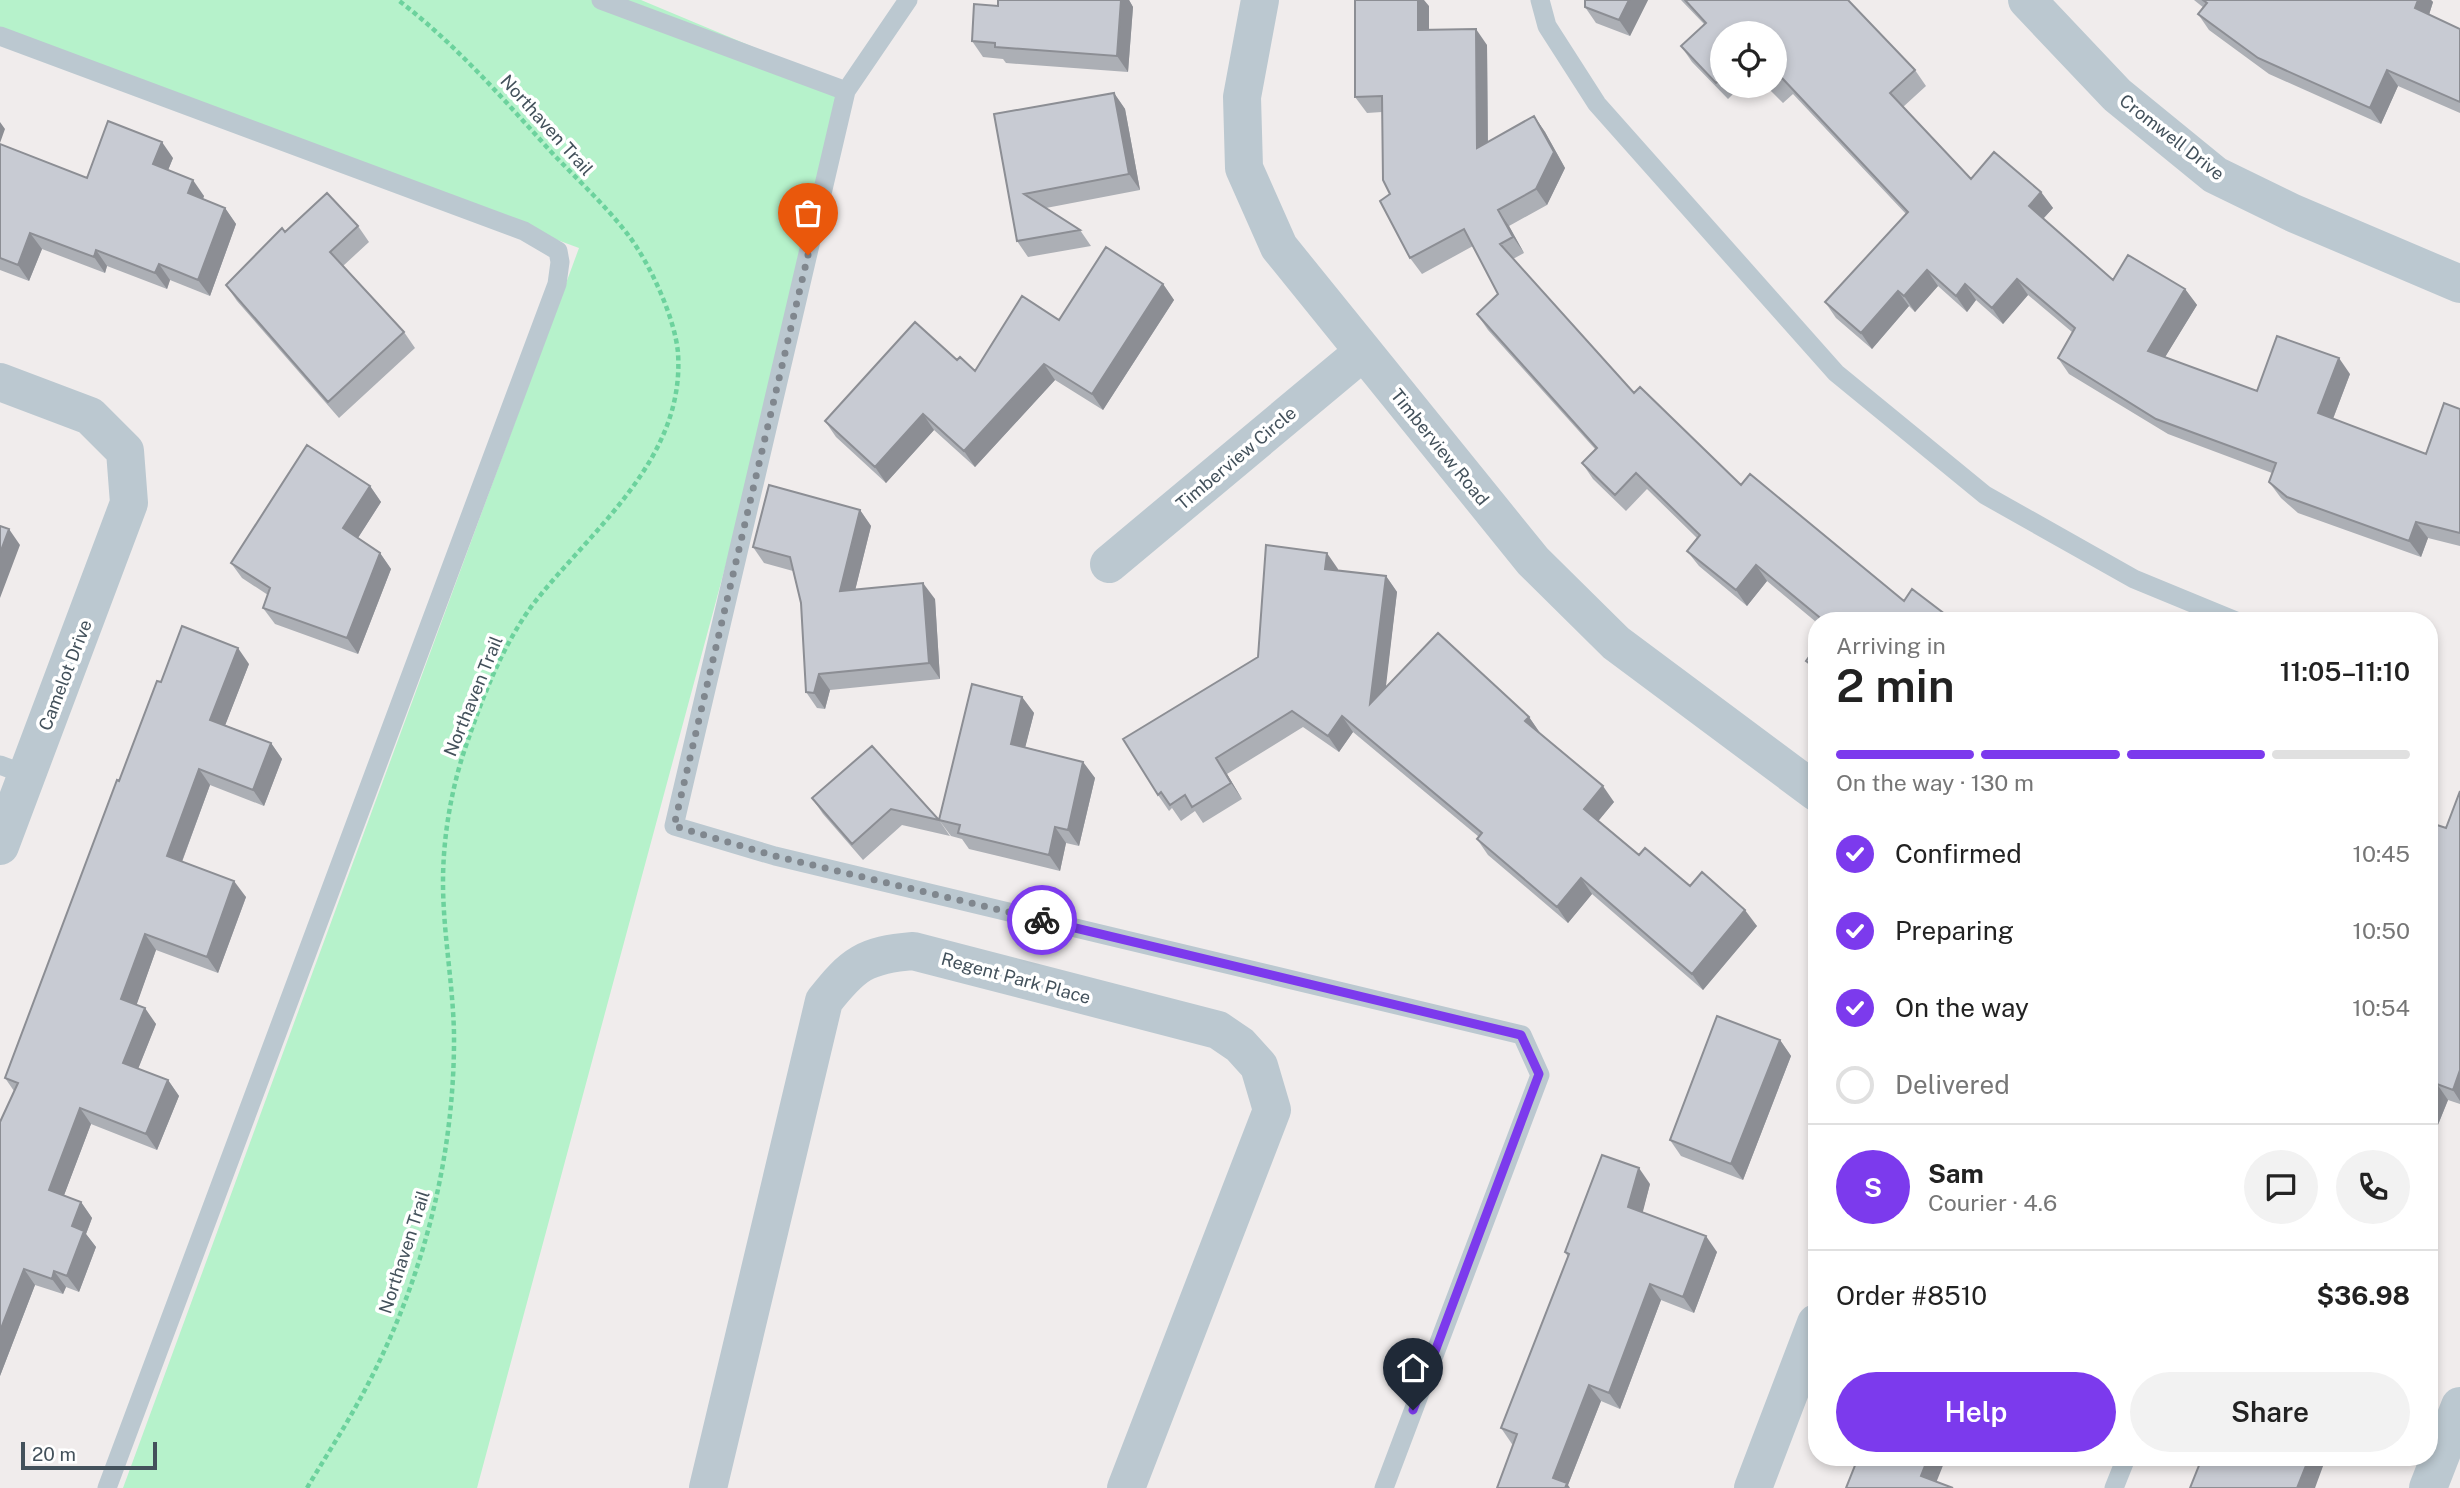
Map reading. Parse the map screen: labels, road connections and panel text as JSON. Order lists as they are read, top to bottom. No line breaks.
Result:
{"streets":{"street":["Cromwell Drive","Timberview Road","Timberview Circle","Camelot Drive","Regent Park Place"],"path":["Northaven Trail"]},"crossings":[["Timberview Road","Timberview Circle"]],"scale_bar":"20 m","page":{"heading":["2 min","Arriving in","11:05–11:10"],"panel":["Sam","Courier · 4.6","Order #8510","$36.98"],"bar":"On the way · 130 m","list":[["Confirmed","10:45"],["Preparing","10:50"],["On the way","10:54"],"Delivered"],"round":"S","buttons":["Help","Share"],"scale":"20 m"}}
